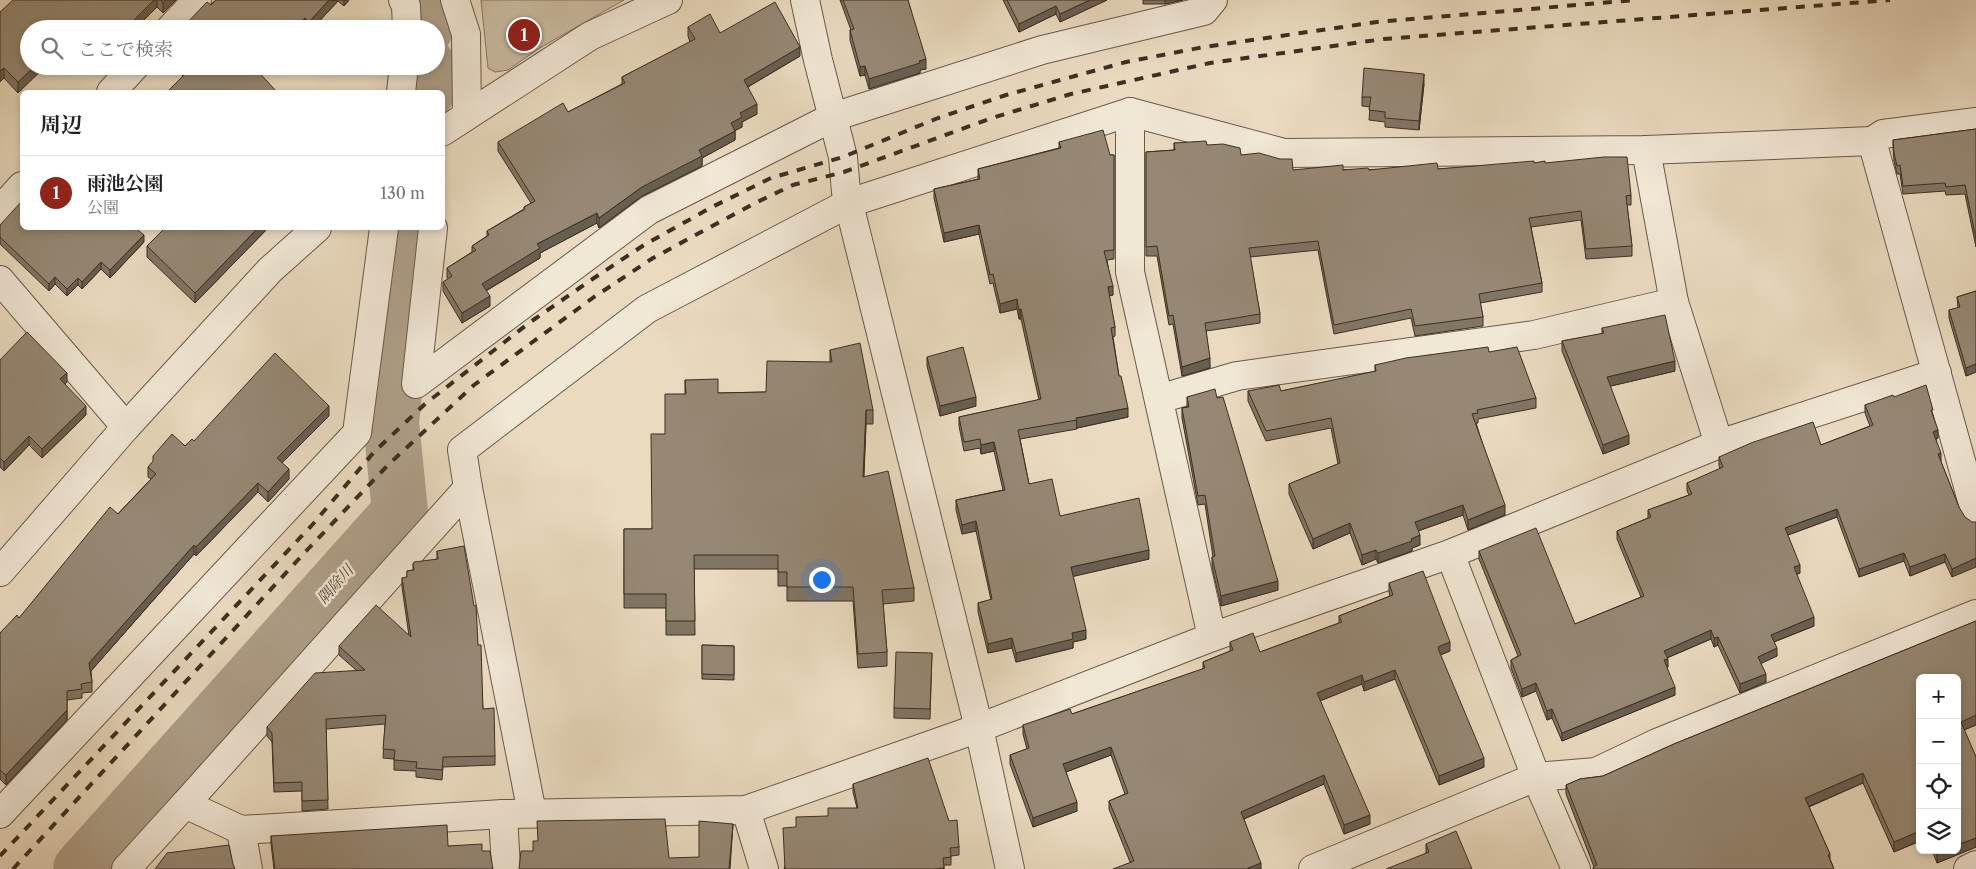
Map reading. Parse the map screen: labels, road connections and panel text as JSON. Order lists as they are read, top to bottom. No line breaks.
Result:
{"water":["隅除川"],"page":{"pins":"1","search":"ここで検索","heading":"周辺","list":[{"mark":"1","name":"雨池公園","note":"公園","value":"130 m"}],"map_buttons":["+","−"]}}
